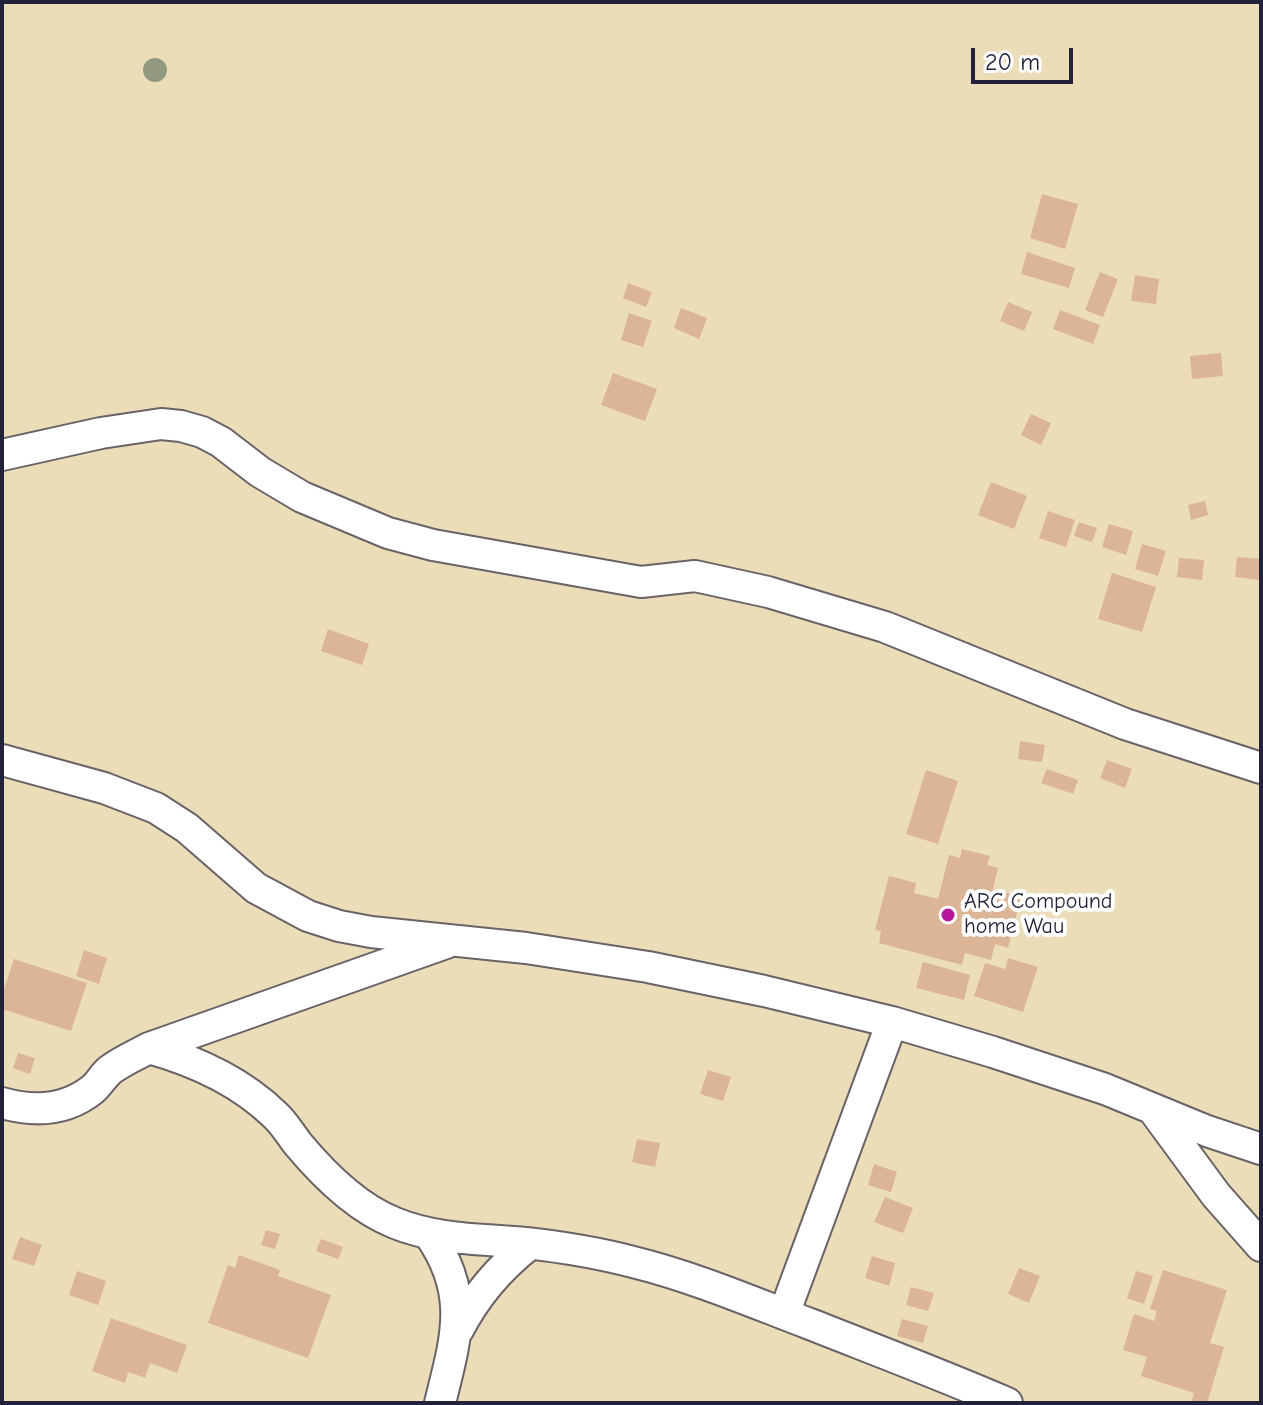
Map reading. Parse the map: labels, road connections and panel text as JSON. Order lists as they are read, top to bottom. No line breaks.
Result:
{"places":["ARC Compound home Wau"],"scale_bar":"20 m"}
